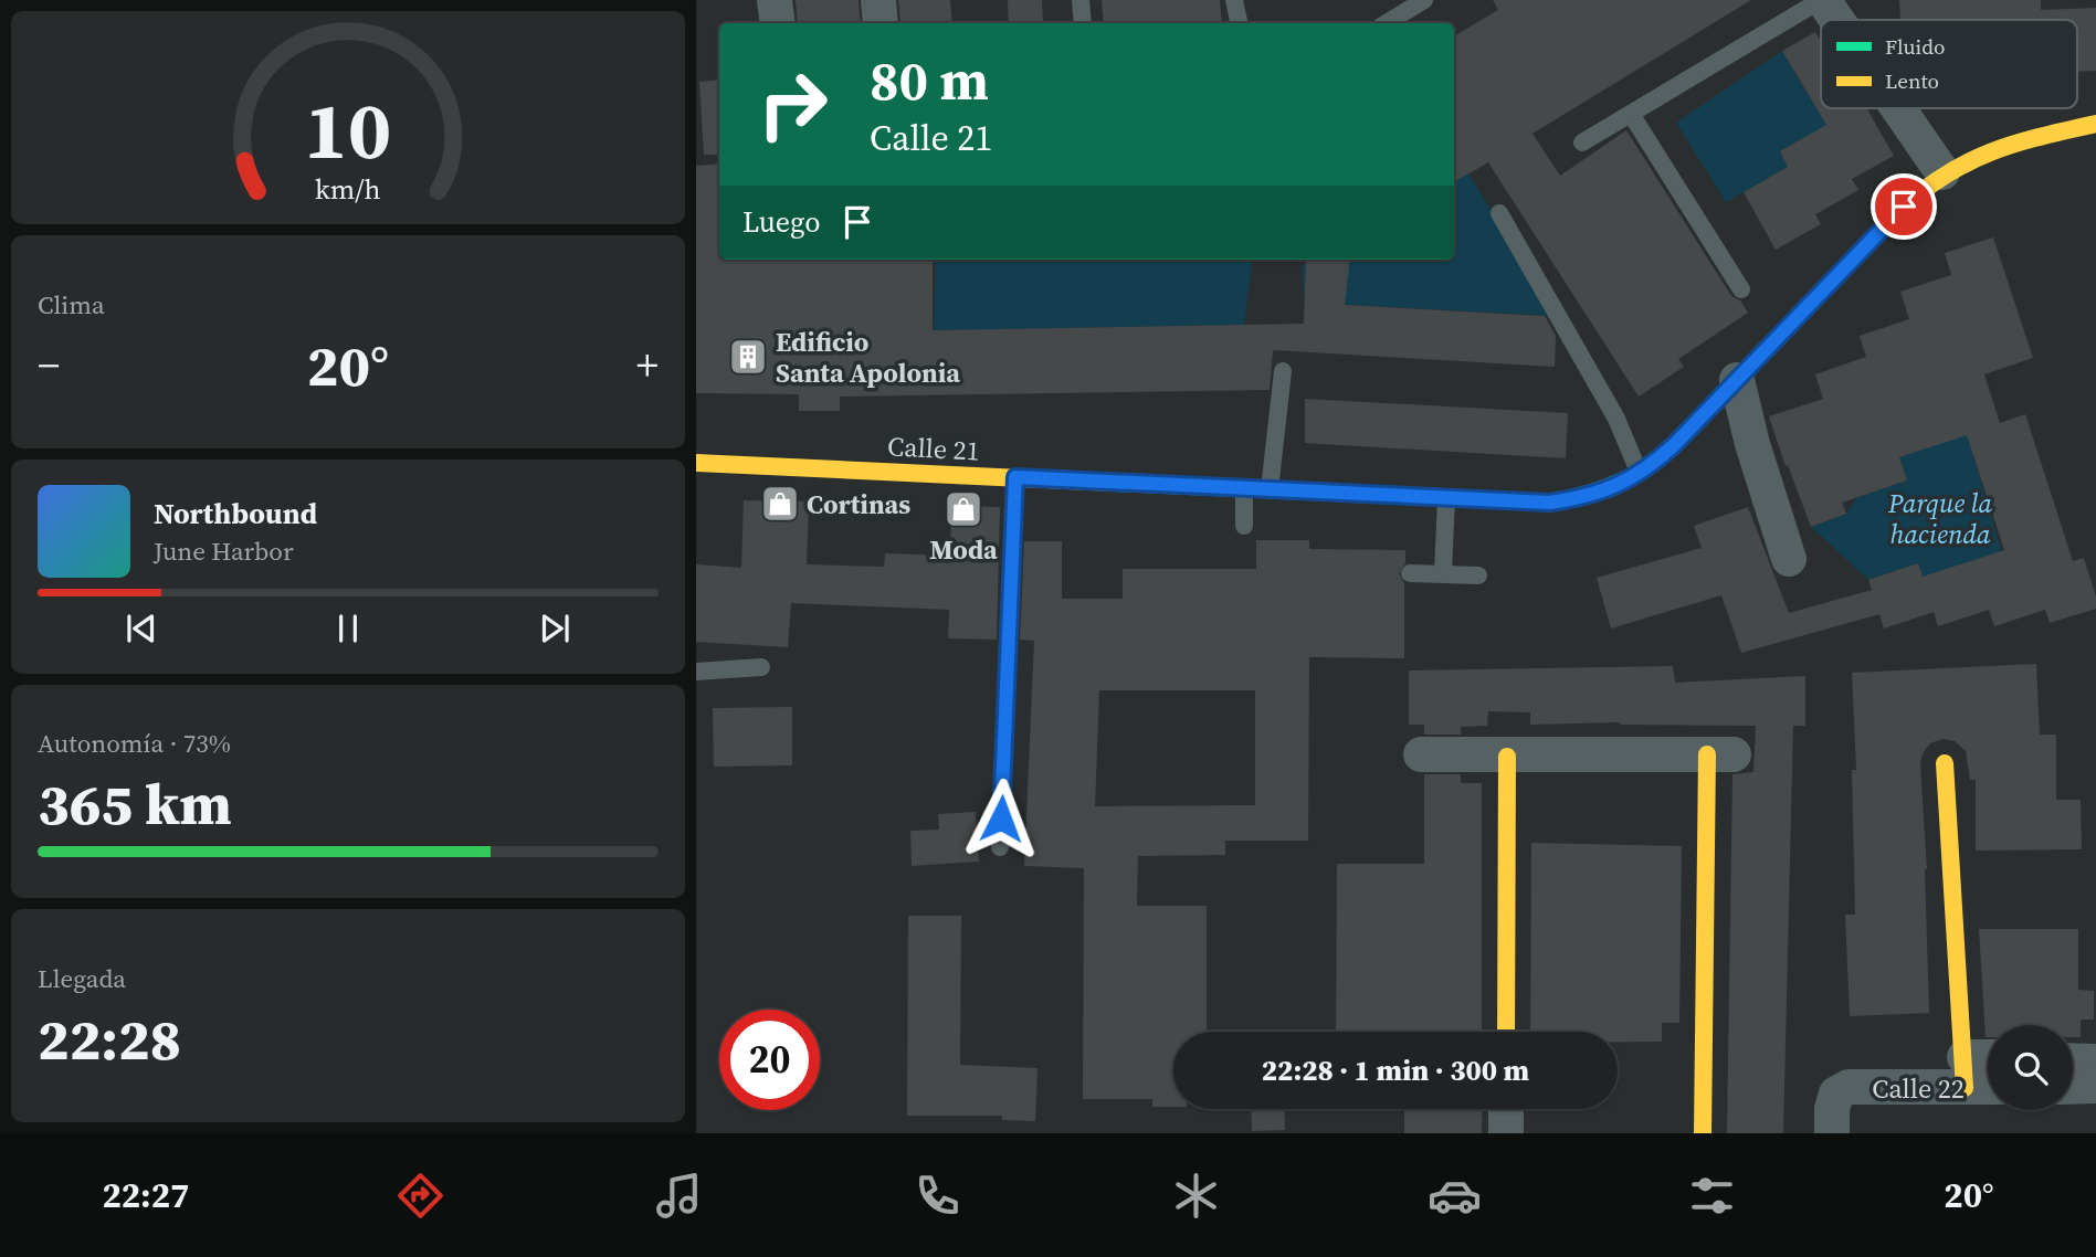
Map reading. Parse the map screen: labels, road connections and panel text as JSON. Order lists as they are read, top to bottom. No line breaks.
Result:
{"streets":{"street":["Calle 21","Calle 22"]},"parks":["Parque la hacienda"],"places":{"building":["Edificio Santa Apolonia"],"shop":["Cortinas","Moda"]},"legend":["Fluido","Lento"],"page":{"turn":["80 m","Calle 21"],"then":"Luego","tile":["Clima",["Autonomía · 73%","365 km"],["Llegada","22:28"]],"heat":["−","20°","+"],"song":["Northbound","June Harbor"],"limit":"20","trip":"22:28 · 1 min · 300 m","tabs":["22:27","20°"],"gauge":["10","km/h"]}}
